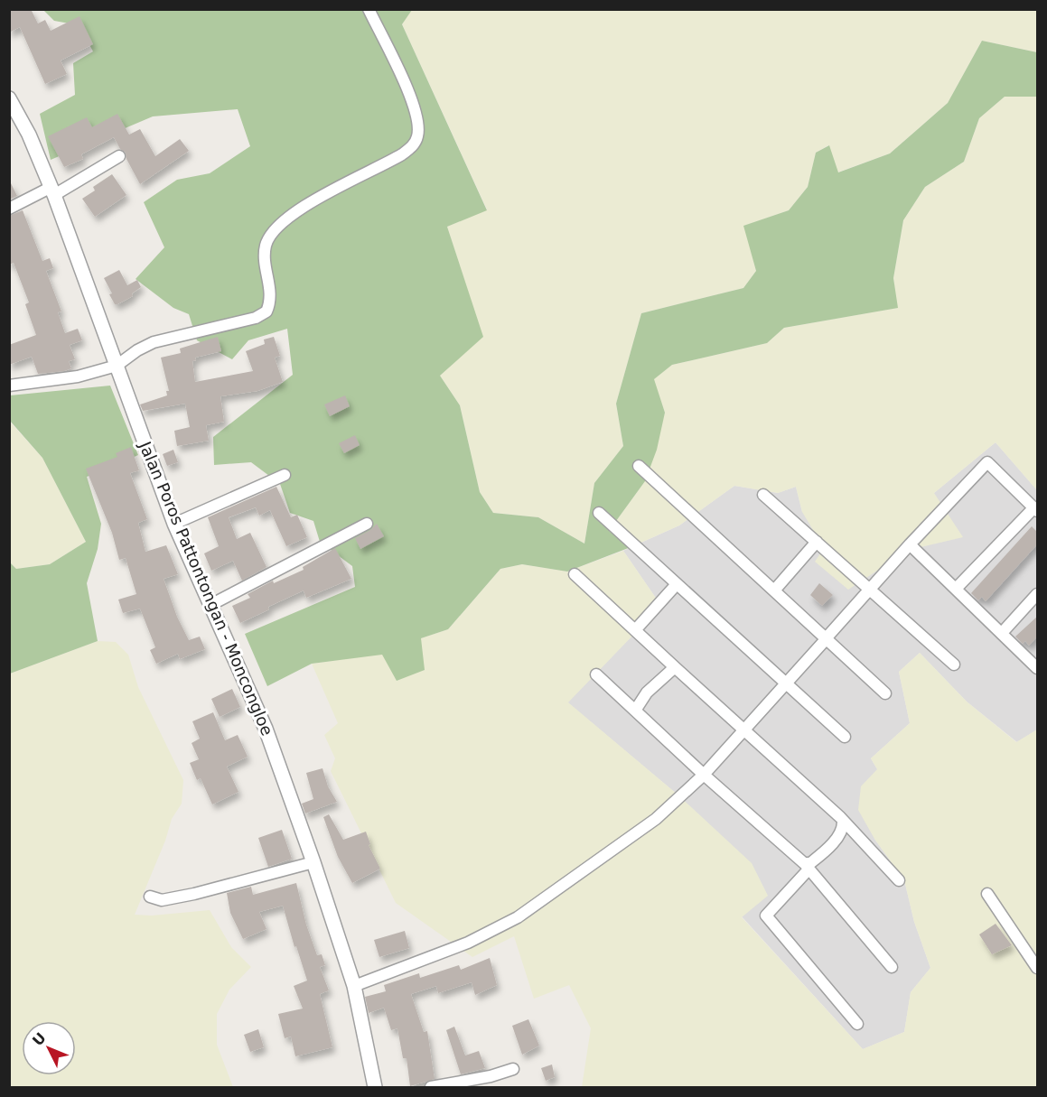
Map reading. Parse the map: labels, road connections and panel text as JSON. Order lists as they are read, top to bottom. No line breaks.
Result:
{"streets":{"street":["Jalan Poros Pattontongan - Moncongloe"]},"north":"top left"}
